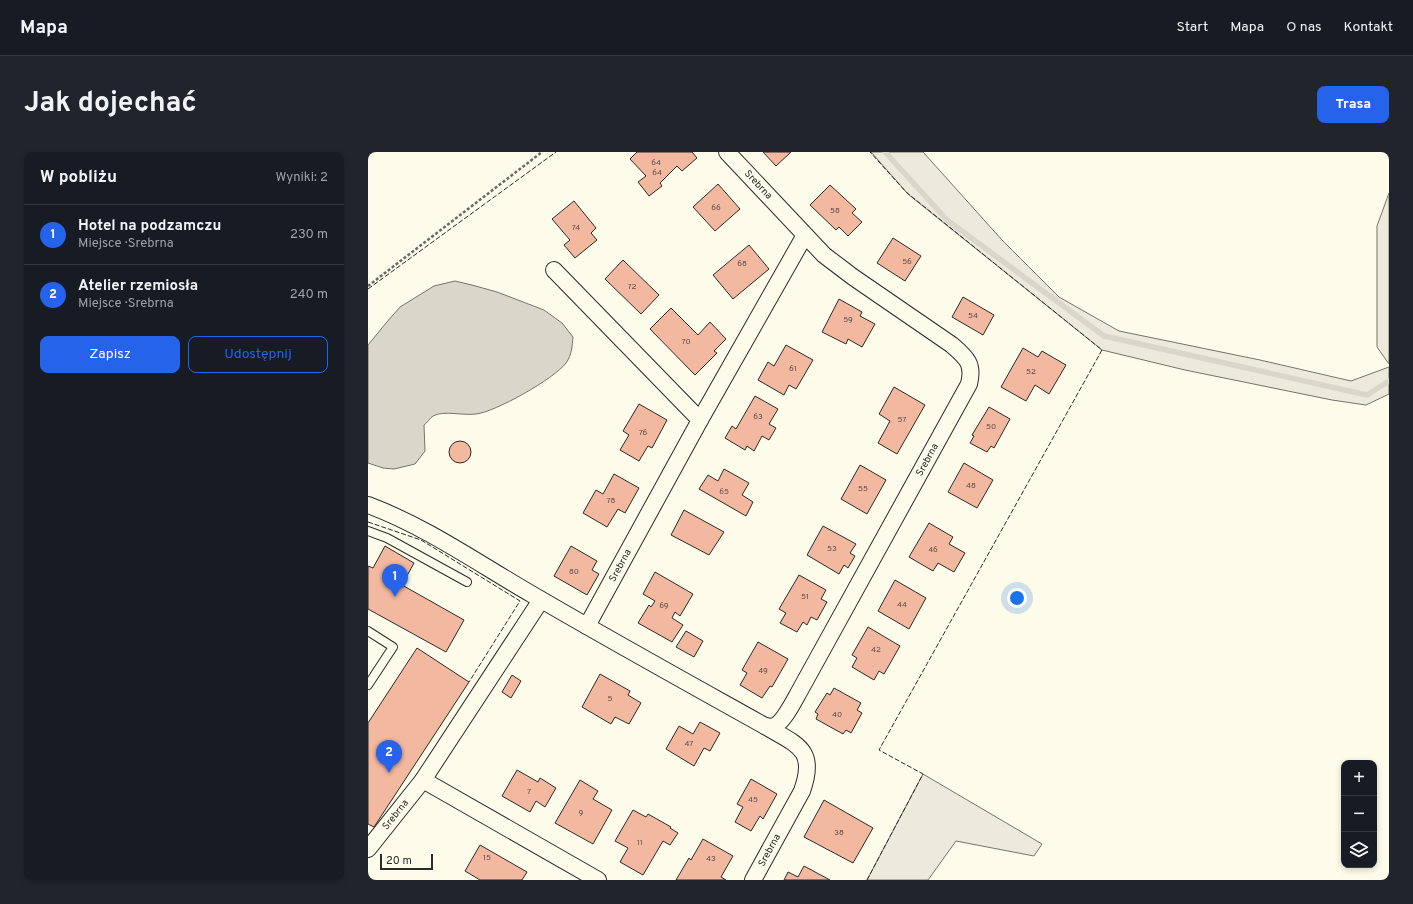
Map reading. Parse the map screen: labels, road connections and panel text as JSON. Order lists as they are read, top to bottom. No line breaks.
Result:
{"streets":{"street":["Srebrna"]},"house_numbers":["64","64","66","58","74","56","68","72","54","59","70","61","52","63","57","50","76","48","55","65","78","53","46","80","51","44","69","42","49","5","40","47","7","45","9","38","11","15","43"],"scale_bar":"20 m","page":{"header":"Mapa","nav":["Start","Mapa","O nas","Kontakt"],"title":"Jak dojechać","buttons":["Trasa",["Zapisz","Udostępnij"]],"heading":["W pobliżu","Wyniki: 2"],"list":[{"mark":"1","name":"Hotel na podzamczu","note":"Miejsce · Srebrna","value":"230 m"},{"mark":"2","name":"Atelier rzemiosła","note":"Miejsce · Srebrna","value":"240 m"}],"pins":["1","2"],"map_buttons":["+","−"],"scale":"20 m"}}
